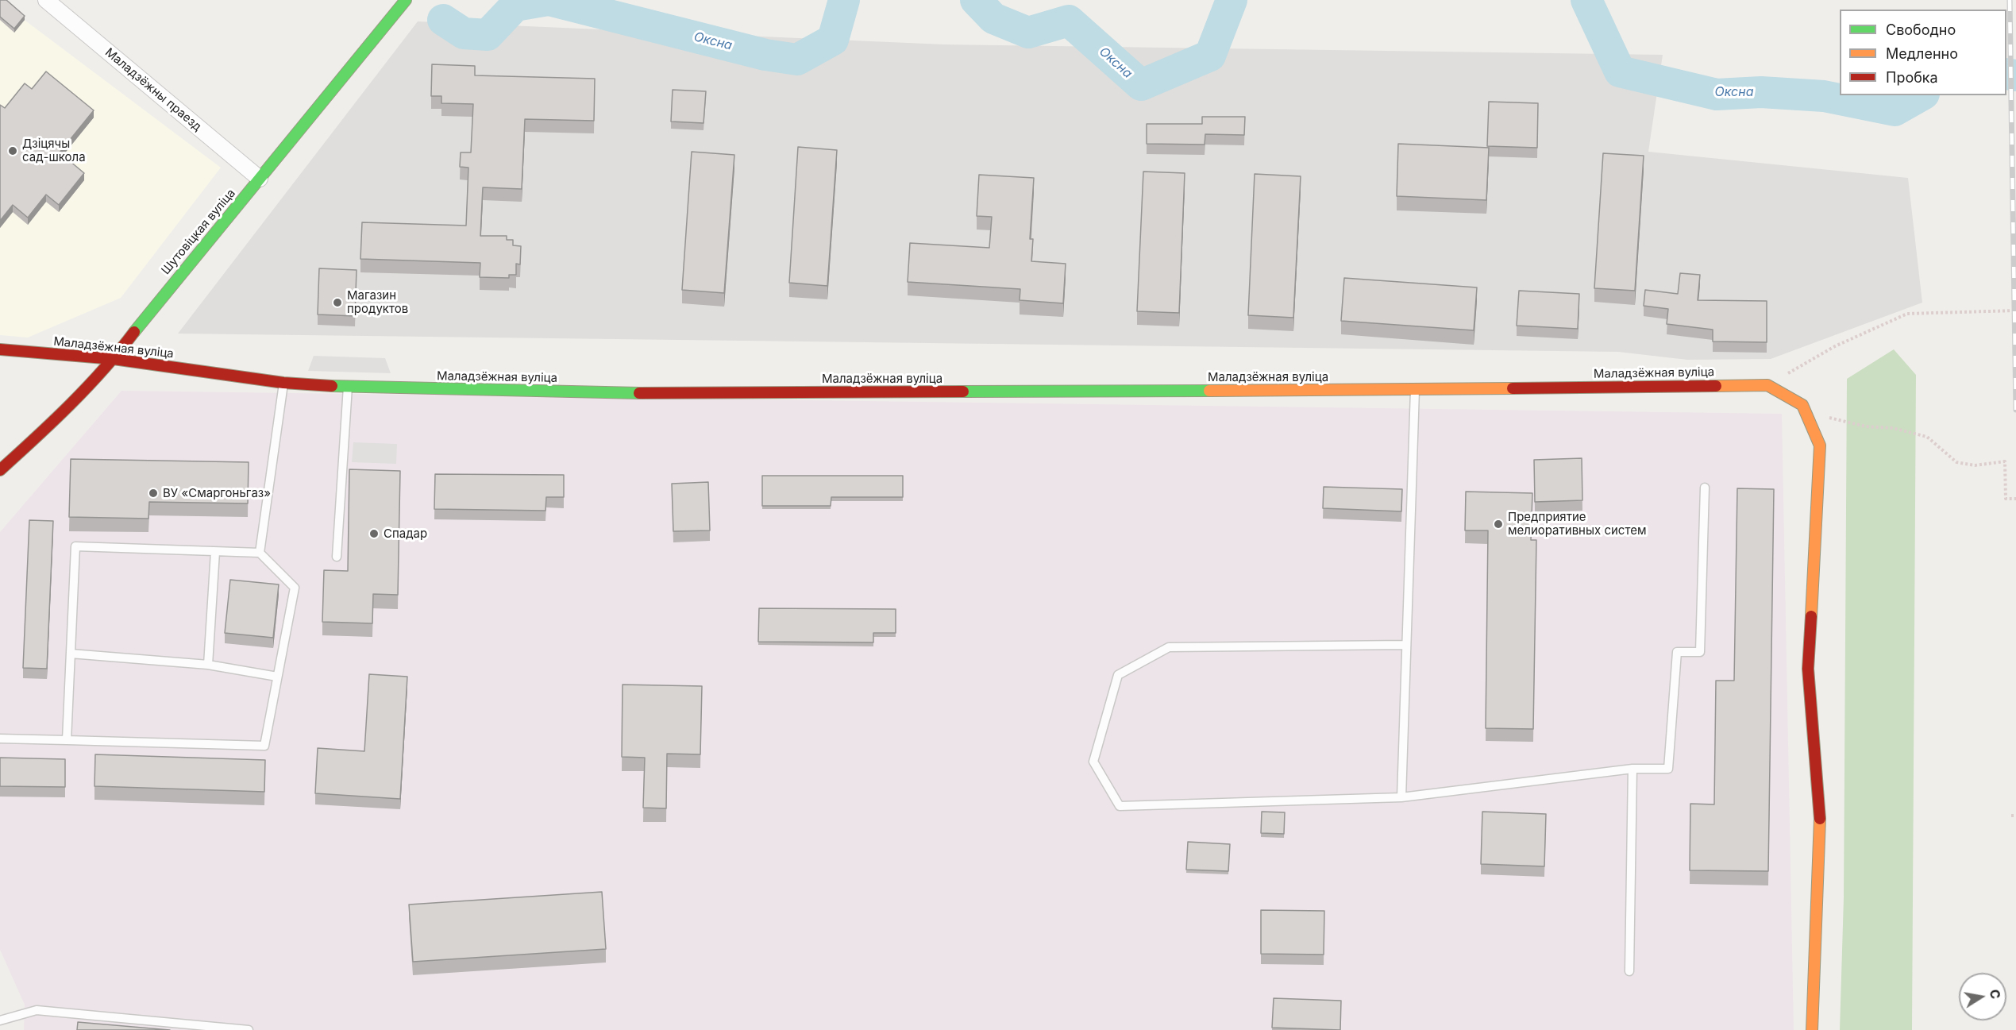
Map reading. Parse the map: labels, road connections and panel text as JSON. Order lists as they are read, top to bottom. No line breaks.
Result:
{"streets":{"street":["Маладзёжны праезд","Шутовіцкая вуліца","Маладзёжная вуліца"]},"crossings":[["Маладзёжны праезд","Шутовіцкая вуліца"],["Шутовіцкая вуліца","Маладзёжная вуліца"]],"water":["Оксна"],"places":["Дзіцячы сад-школа","Магазин продуктов","ВУ «Смаргоньгаз»","Предприятие мелиоративных систем","Спадар"],"legend":["Свободно","Медленно","Пробка"],"north":"right"}
